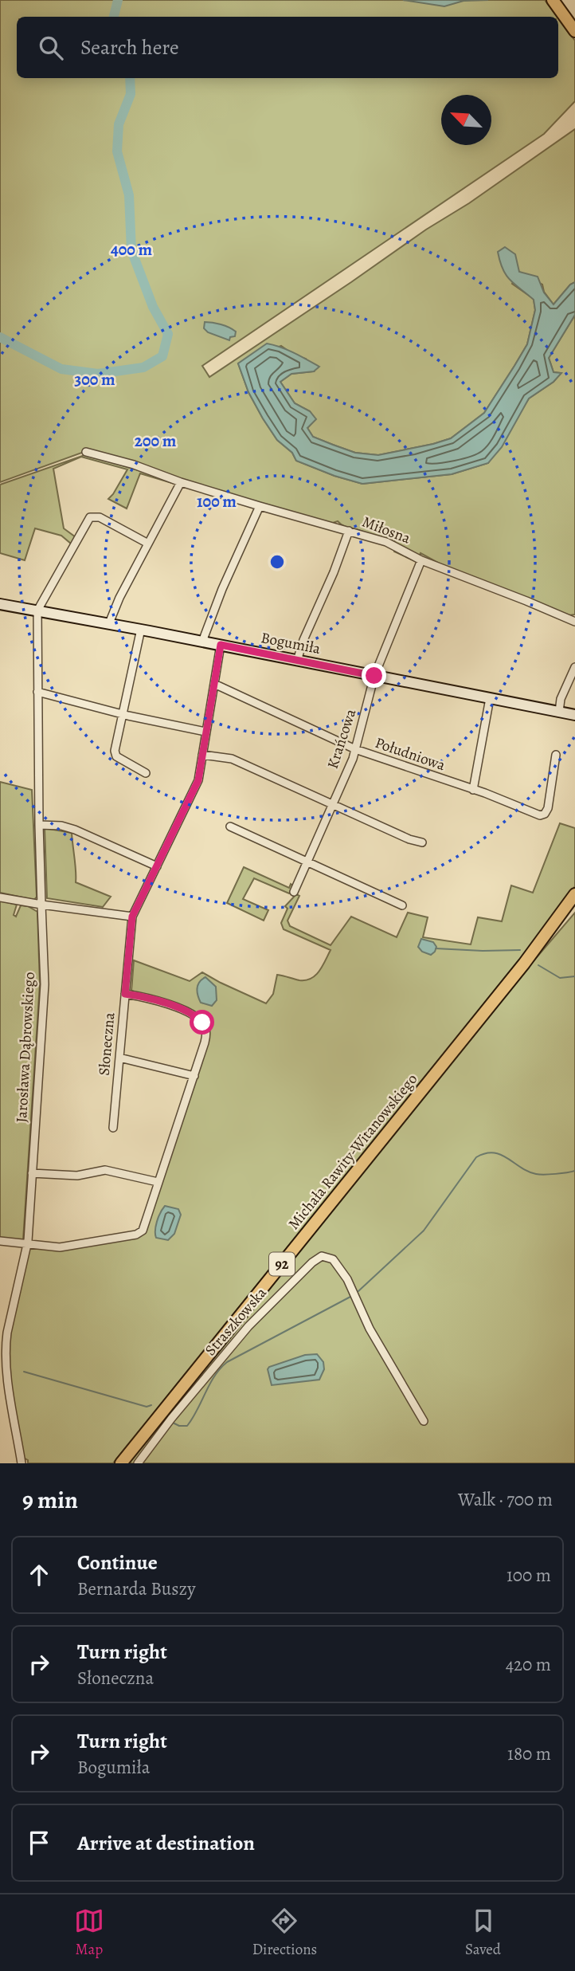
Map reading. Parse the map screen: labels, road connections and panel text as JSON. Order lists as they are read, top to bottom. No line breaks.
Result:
{"streets":{"main road":["Michała Rawity-Witanowskiego","92"],"street":["Miłosna","Bogumiła","Krańcowa","Południowa","Słoneczna","Jarosława Dąbrowskiego","Straszkowska"]},"crossings":[["Miłosna","Krańcowa"],["Bogumiła","Krańcowa"],["Bogumiła","Słoneczna"],["Bogumiła","Jarosława Dąbrowskiego"],["Krańcowa","Południowa"],["Południowa","Słoneczna"]],"north":"top left","page":{"search":"Search here","heading":["9 min","Walk · 700 m"],"list":[["Continue","Bernarda Buszy","100 m"],["Turn right","Słoneczna","420 m"],["Turn right","Bogumiła","180 m"],"Arrive at destination"],"nav":["Map","Directions","Saved"]},"rings":["400 m","300 m","200 m","100 m"]}
